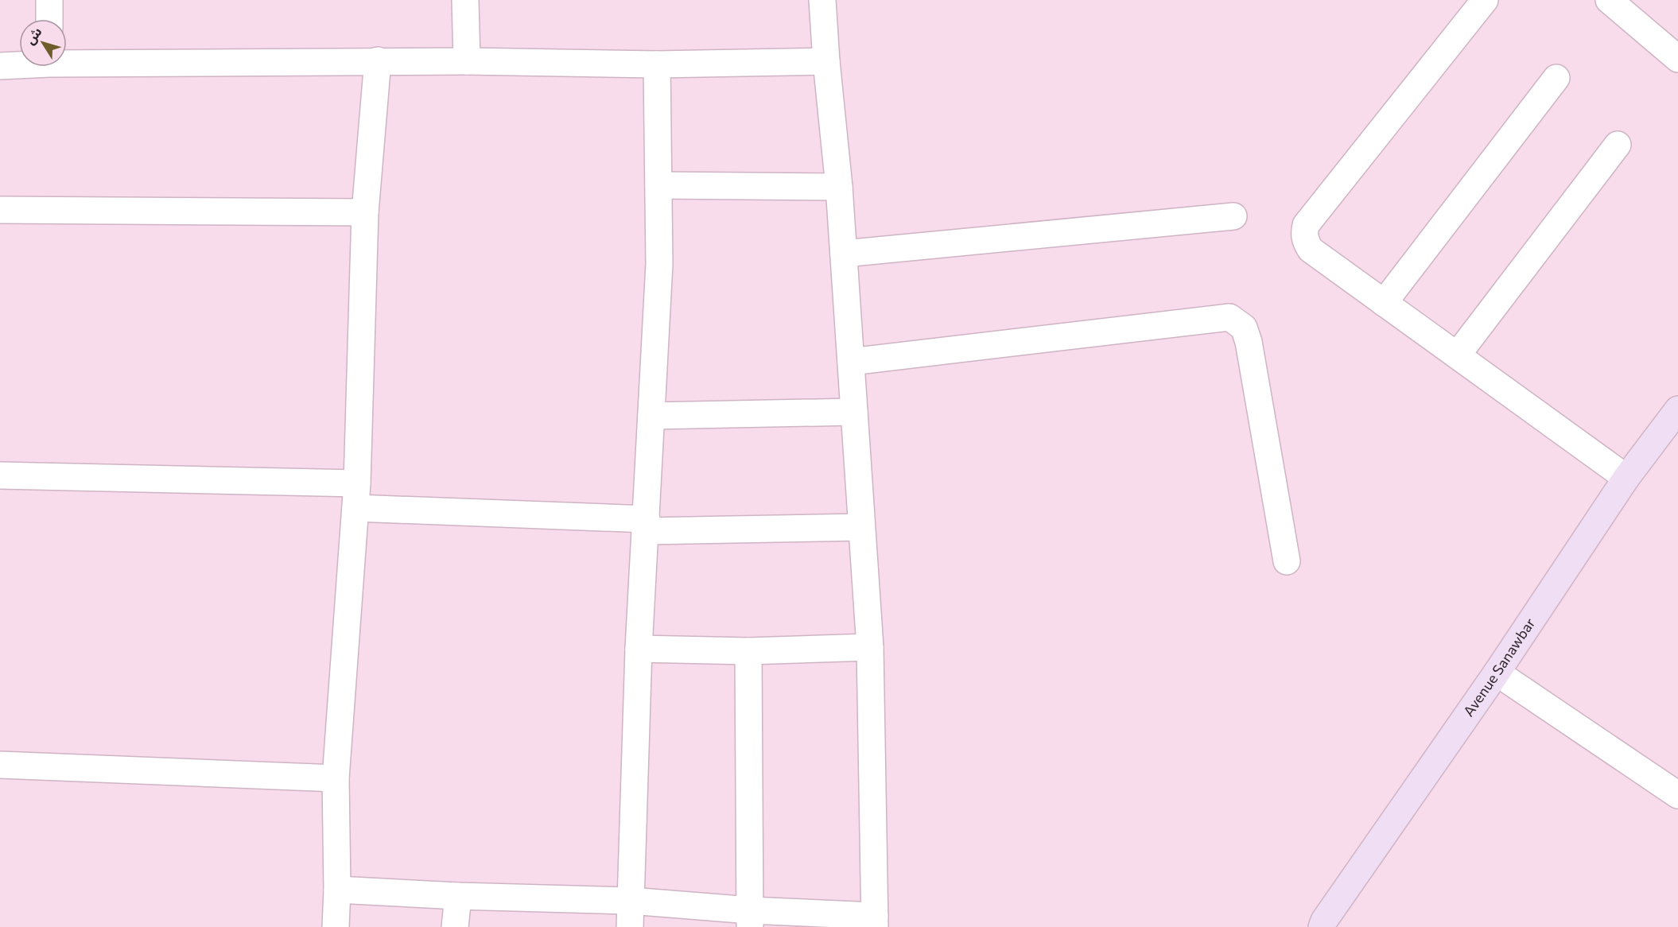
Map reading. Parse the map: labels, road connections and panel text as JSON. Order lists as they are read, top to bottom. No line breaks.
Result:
{"streets":{"street":["Avenue Sanawbar"]},"north":"top left"}
